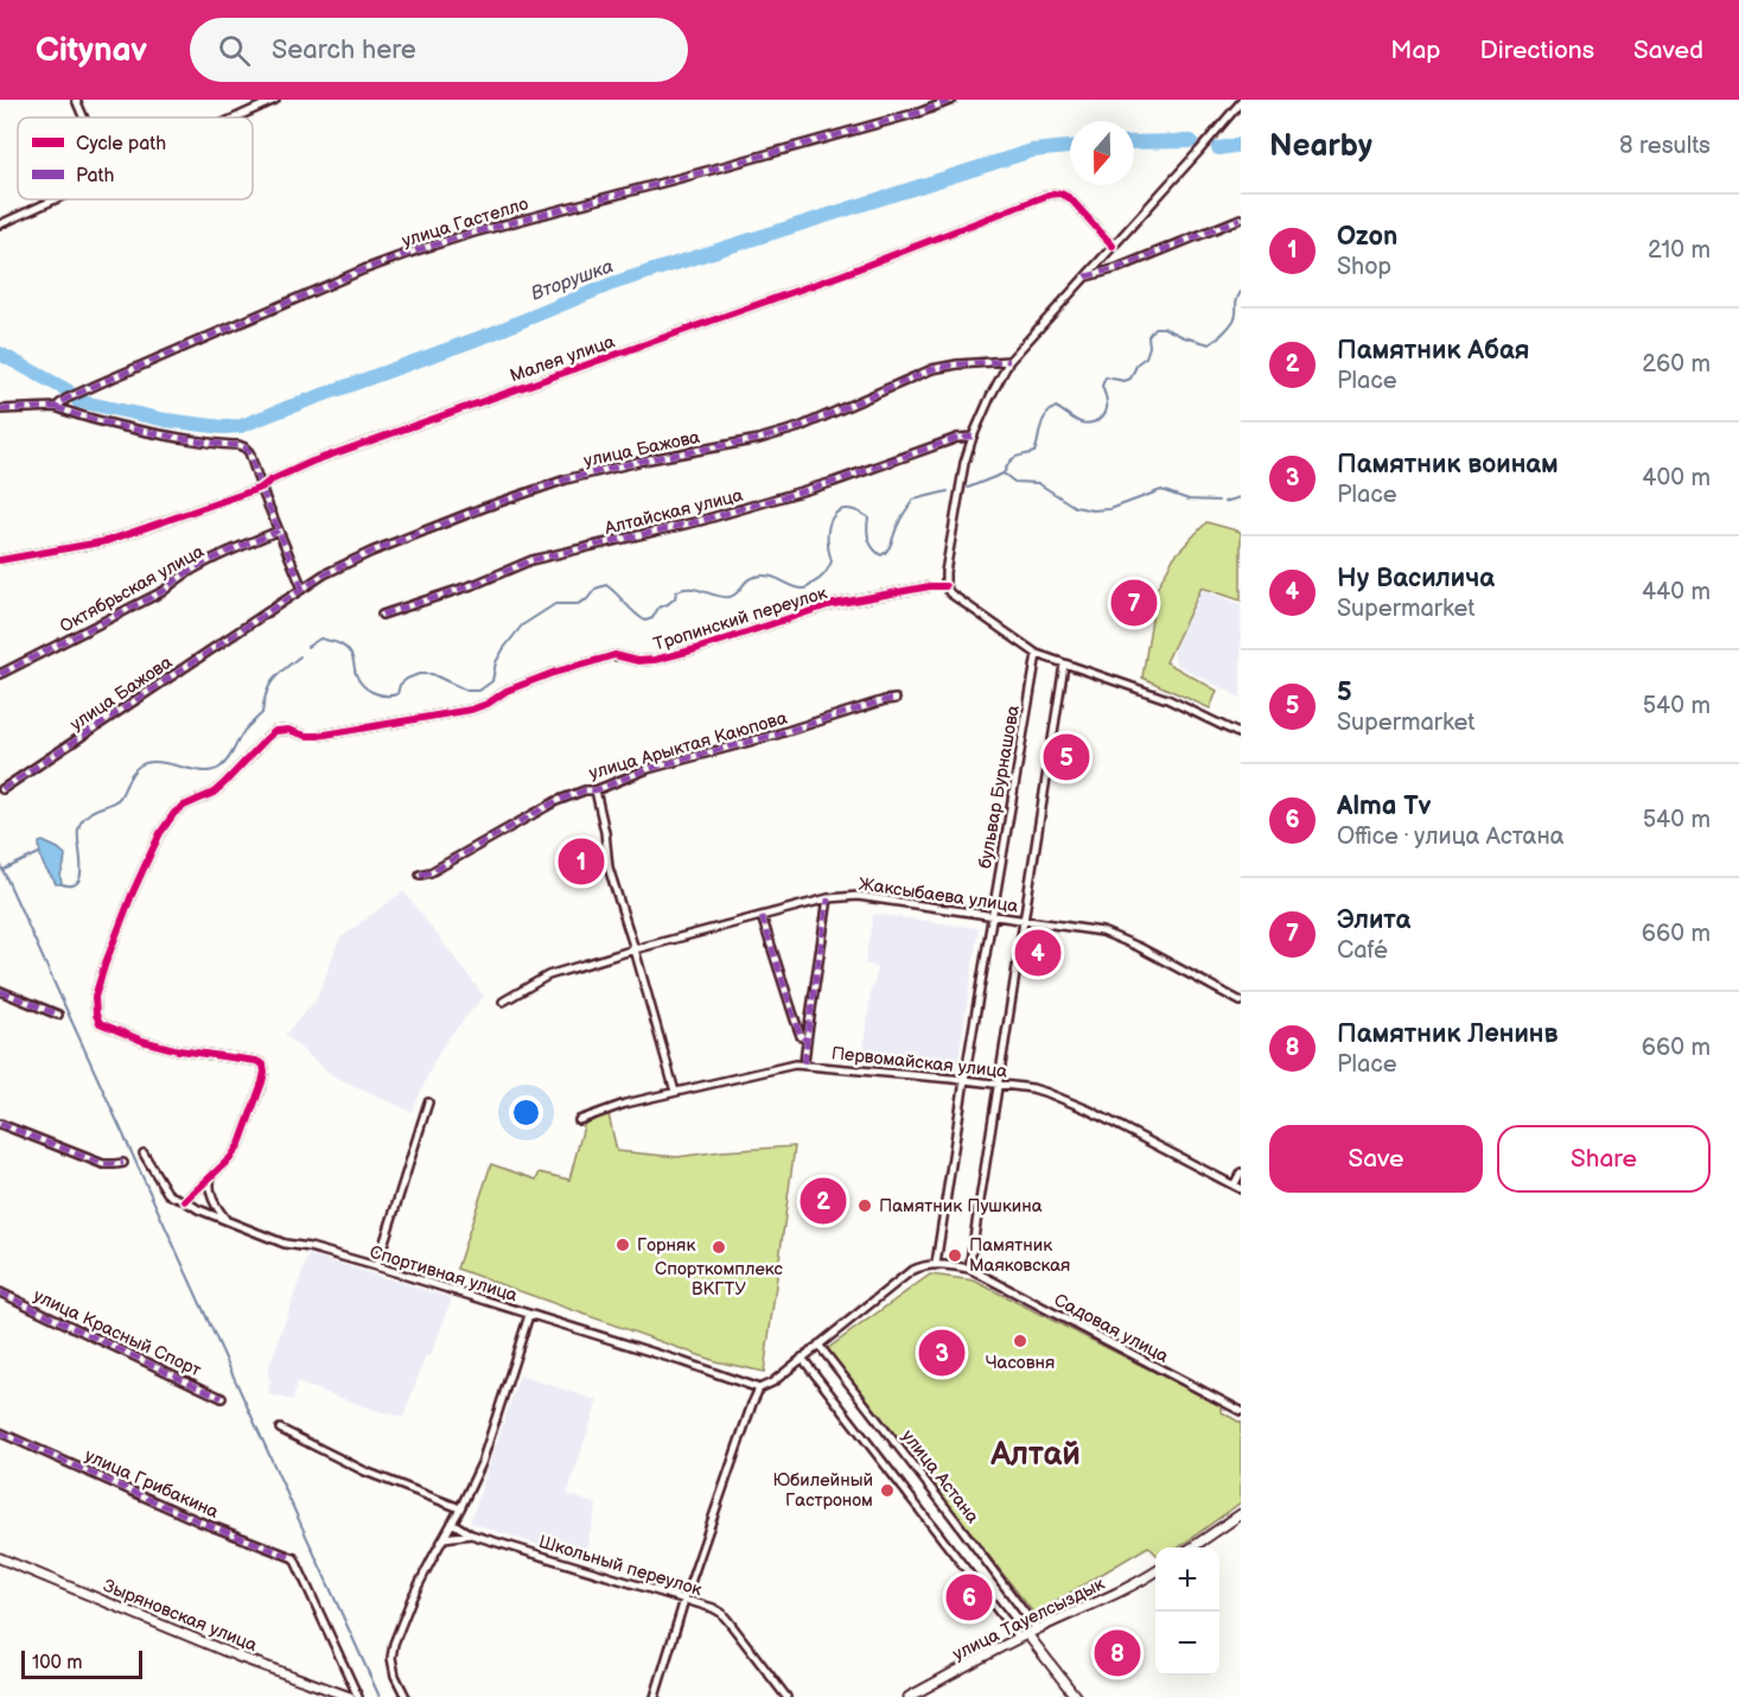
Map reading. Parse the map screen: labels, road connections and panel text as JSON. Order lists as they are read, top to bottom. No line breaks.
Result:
{"streets":{"street":["улица Гастелло","Малея улица","улица Бажова","Алтайская улица","Октябрьская улица","Тропинский переулок","улица Арыктая Каюпова","бульвар Бурнашова","Жаксыбаева улица","Первомайская улица","Спортивная улица","Садовая улица","улица Красный Спорт","улица Астана","улица Грибакина","Школьный переулок","Зыряновская улица","улица Тауелсыздык"]},"crossings":[["бульвар Бурнашова","Жаксыбаева улица"],["бульвар Бурнашова","Первомайская улица"],["бульвар Бурнашова","Садовая улица"],["улица Астана","улица Тауелсыздык"]],"districts":["Алтай"],"water":["Вторушка"],"places":["Памятник Пушкина","Горняк","Спорткомплекс ВКГТУ","Памятник Маяковская","Часовня","Юбилейный Гастроном"],"legend":["Cycle path","Path"],"scale_bar":"100 m","north":"bottom","page":{"header":"Citynav","search":"Search here","nav":["Map","Directions","Saved"],"heading":["Nearby","8 results"],"list":[{"mark":"1","name":"Ozon","note":"Shop","value":"210 m"},{"mark":"2","name":"Памятник Абая","note":"Place","value":"260 m"},{"mark":"3","name":"Памятник воинам","note":"Place","value":"400 m"},{"mark":"4","name":"Ну Василича","note":"Supermarket","value":"440 m"},{"mark":"5","name":"5","note":"Supermarket","value":"540 m"},{"mark":"6","name":"Alma Tv","note":"Office · улица Астана","value":"540 m"},{"mark":"7","name":"Элита","note":"Café","value":"660 m"},{"mark":"8","name":"Памятник Ленинв","note":"Place","value":"660 m"}],"pins":["7","5","1","4","2","3","6","8"],"buttons":["Save","Share"],"map_buttons":["+","−"],"scale":"100 m"}}
